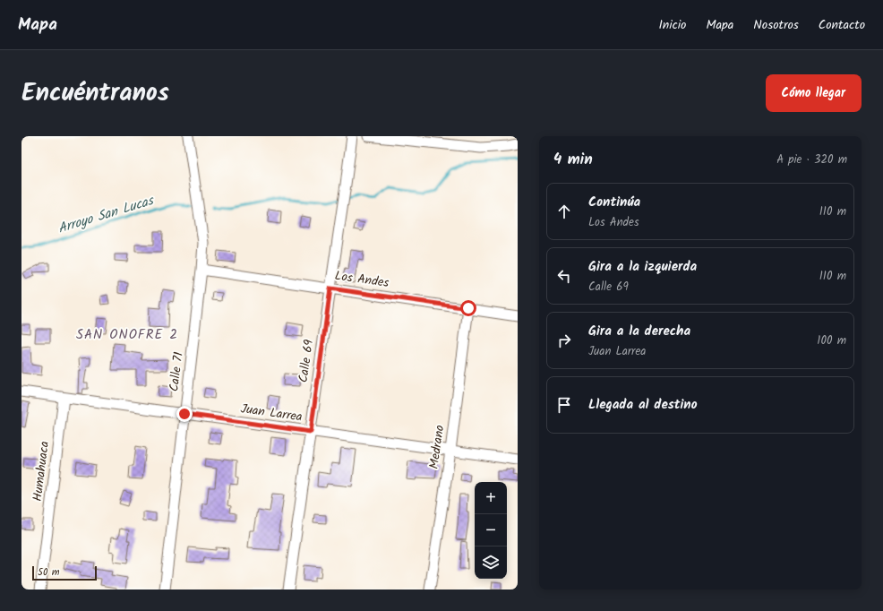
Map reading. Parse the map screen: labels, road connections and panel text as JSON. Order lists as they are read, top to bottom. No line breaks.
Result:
{"streets":{"street":["Los Andes","Calle 69","Calle 71","Juan Larrea","Medrano","Humahuaca"]},"crossings":[["Los Andes","Calle 69"],["Los Andes","Calle 71"],["Los Andes","Medrano"],["Calle 69","Juan Larrea"],["Calle 71","Juan Larrea"],["Juan Larrea","Medrano"],["Juan Larrea","Humahuaca"]],"districts":["SAN ONOFRE 2"],"water":["Arroyo San Lucas"],"scale_bar":"50 m","page":{"header":"Mapa","nav":["Inicio","Mapa","Nosotros","Contacto"],"title":"Encuéntranos","buttons":"Cómo llegar","heading":["4 min","A pie · 320 m"],"list":[["Continúa","Los Andes","110 m"],["Gira a la izquierda","Calle 69","110 m"],["Gira a la derecha","Juan Larrea","100 m"],"Llegada al destino"],"map_buttons":["+","−"],"scale":"50 m"}}
